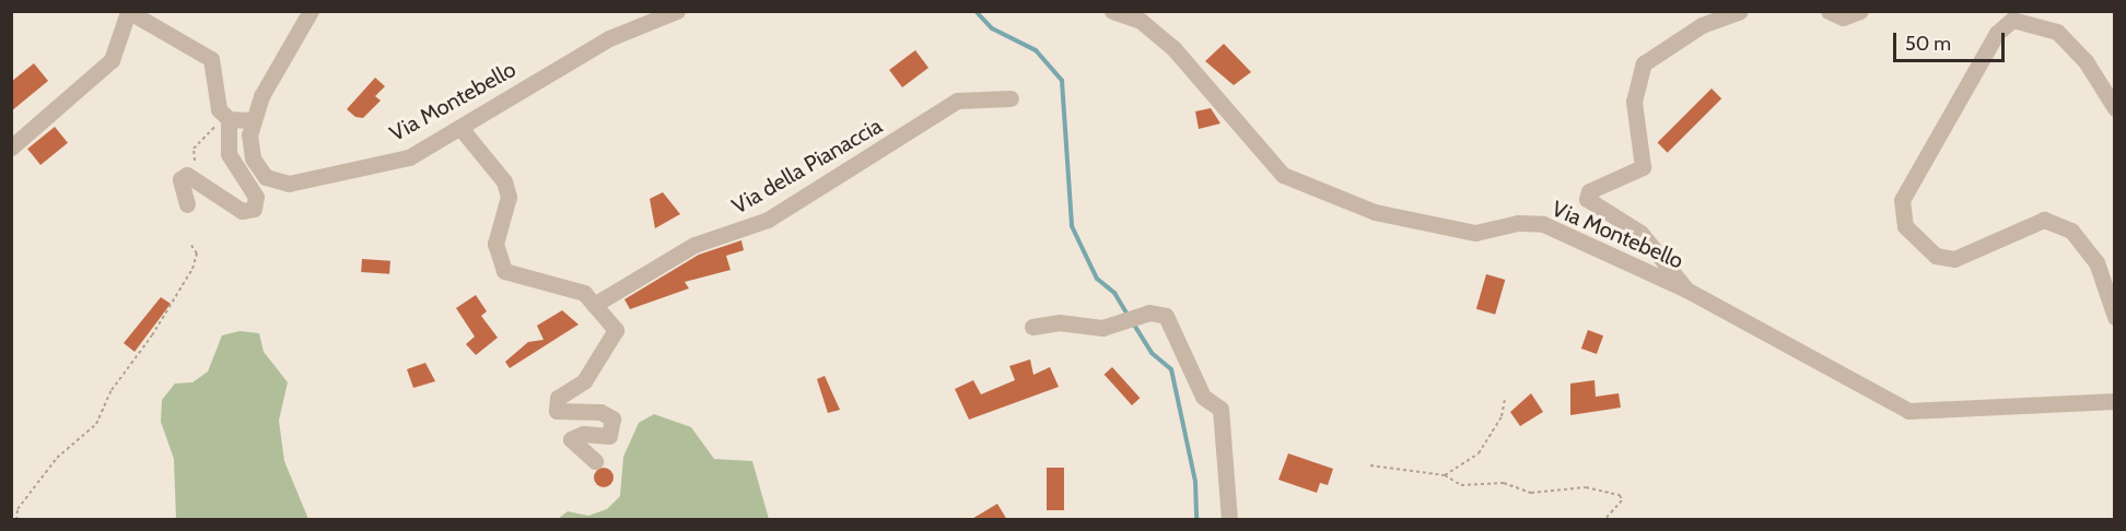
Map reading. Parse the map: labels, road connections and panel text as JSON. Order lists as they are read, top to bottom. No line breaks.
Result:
{"streets":{"street":["Via Montebello","Via della Pianaccia"]},"scale_bar":"50 m"}
